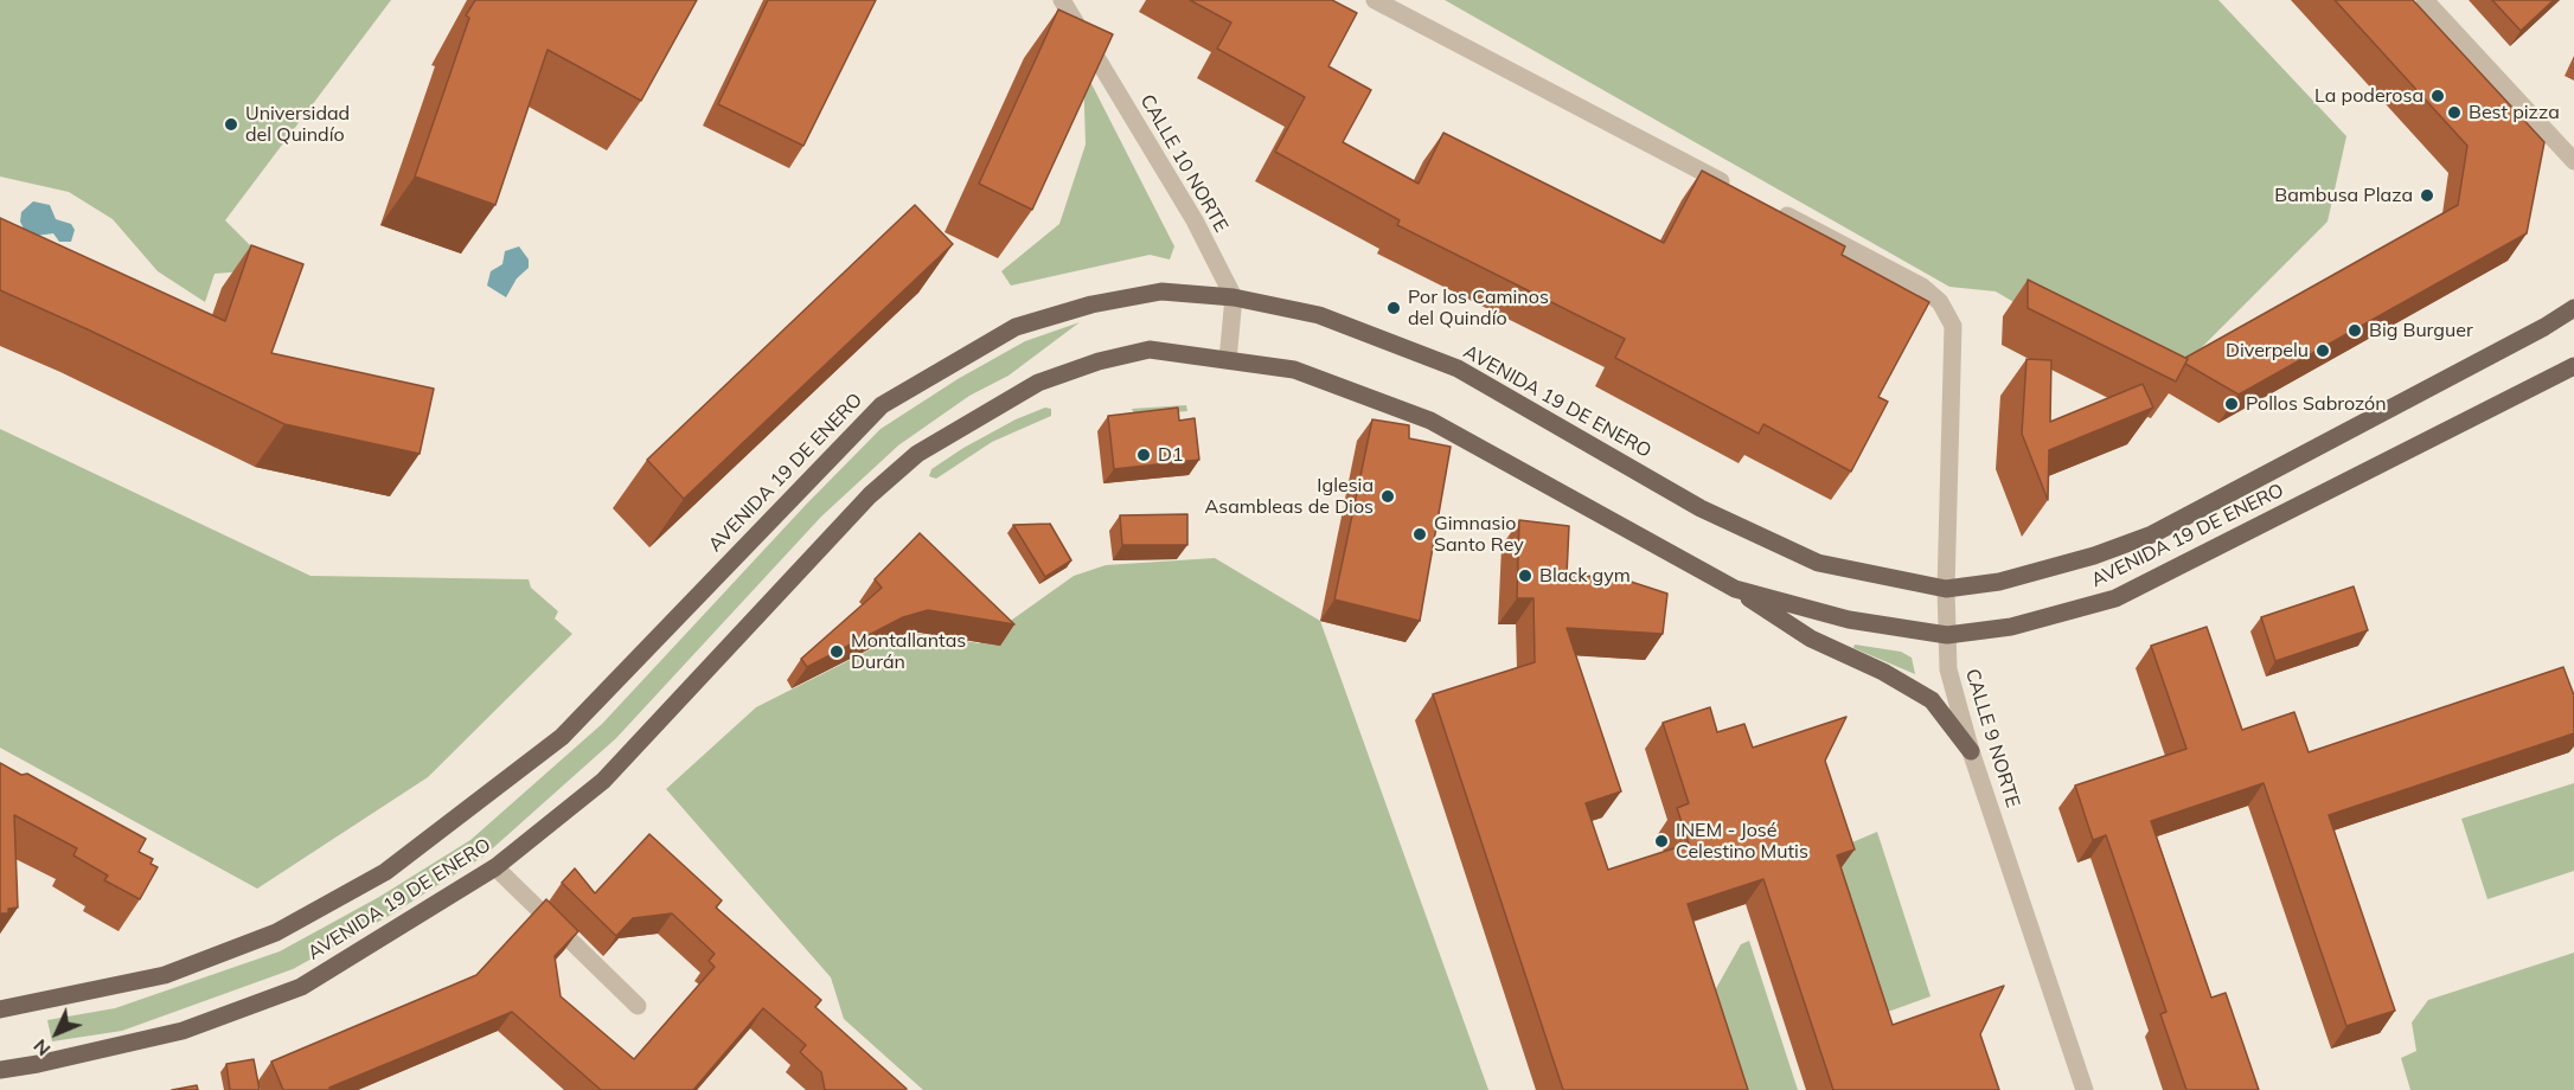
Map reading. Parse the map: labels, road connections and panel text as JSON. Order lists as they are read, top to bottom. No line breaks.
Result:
{"streets":{"main road":["AVENIDA 19 DE ENERO"],"street":["CALLE 10 NORTE","CALLE 9 NORTE"]},"crossings":[["CALLE 10 NORTE","AVENIDA 19 DE ENERO"],["AVENIDA 19 DE ENERO","CALLE 9 NORTE"]],"places":["La poderosa","Best pizza","Universidad del Quindío","Bambusa Plaza","Por los Caminos del Quindío","Big Burguer","Diverpelu","Pollos Sabrozón","D1","Iglesia Asambleas de Dios","Gimnasio Santo Rey","Black gym","Montallantas Durán","INEM - José Celestino Mutis"],"north":"bottom left"}
